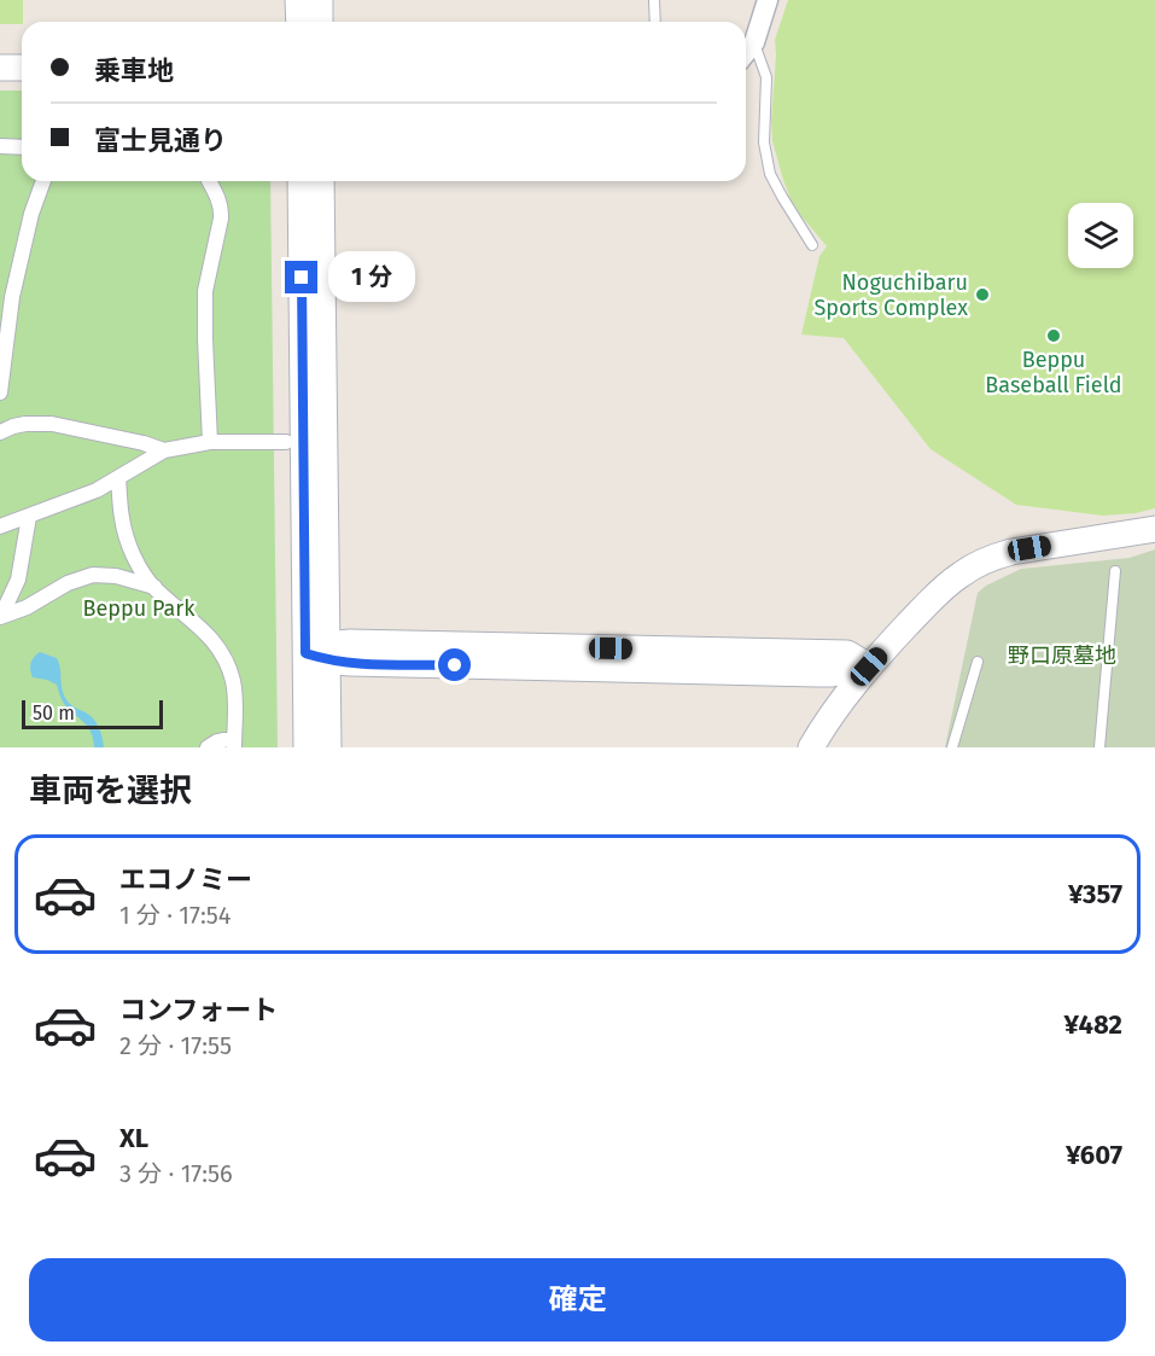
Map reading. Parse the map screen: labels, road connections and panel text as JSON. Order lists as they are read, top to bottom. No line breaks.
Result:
{"parks":["Beppu Park","野口原墓地"],"places":["Noguchibaru Sports Complex","Beppu Baseball Field"],"scale_bar":"50 m","page":{"banner":["乗車地","富士見通り"],"bubble":"1 分","scale":"50 m","heading":"車両を選択","list":[{"name":"エコノミー","note":"1 分 · 17:54","value":"¥357"},{"name":"コンフォート","note":"2 分 · 17:55","value":"¥482"},{"name":"XL","note":"3 分 · 17:56","value":"¥607"}],"buttons":"確定"}}
